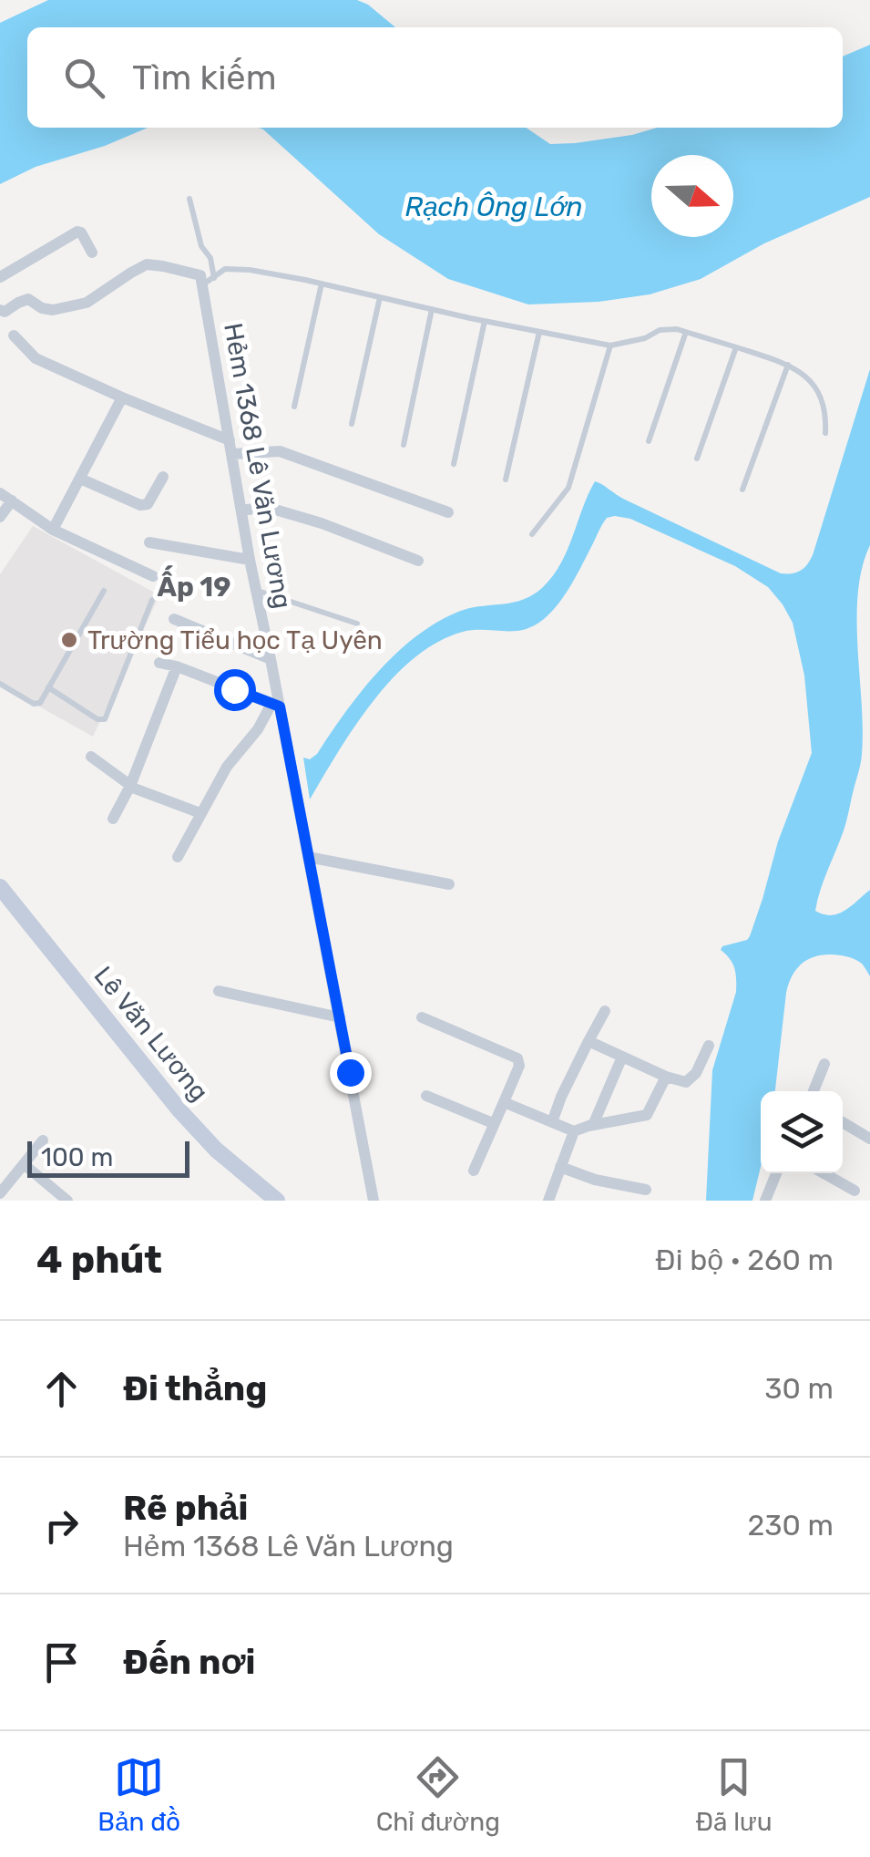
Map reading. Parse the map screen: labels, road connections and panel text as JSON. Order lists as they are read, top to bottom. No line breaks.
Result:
{"streets":{"main road":["Lê Văn Lương"],"street":["Hẻm 1368 Lê Văn Lương"]},"districts":["Ấp 19"],"water":["Rạch Ông Lớn"],"places":["Trường Tiểu học Tạ Uyên"],"scale_bar":"100 m","north":"right","page":{"search":"Tìm kiếm","scale":"100 m","heading":["4 phút","Đi bộ · 260 m"],"list":[["Đi thẳng","30 m"],["Rẽ phải","Hẻm 1368 Lê Văn Lương","230 m"],"Đến nơi"],"nav":["Bản đồ","Chỉ đường","Đã lưu"]}}
